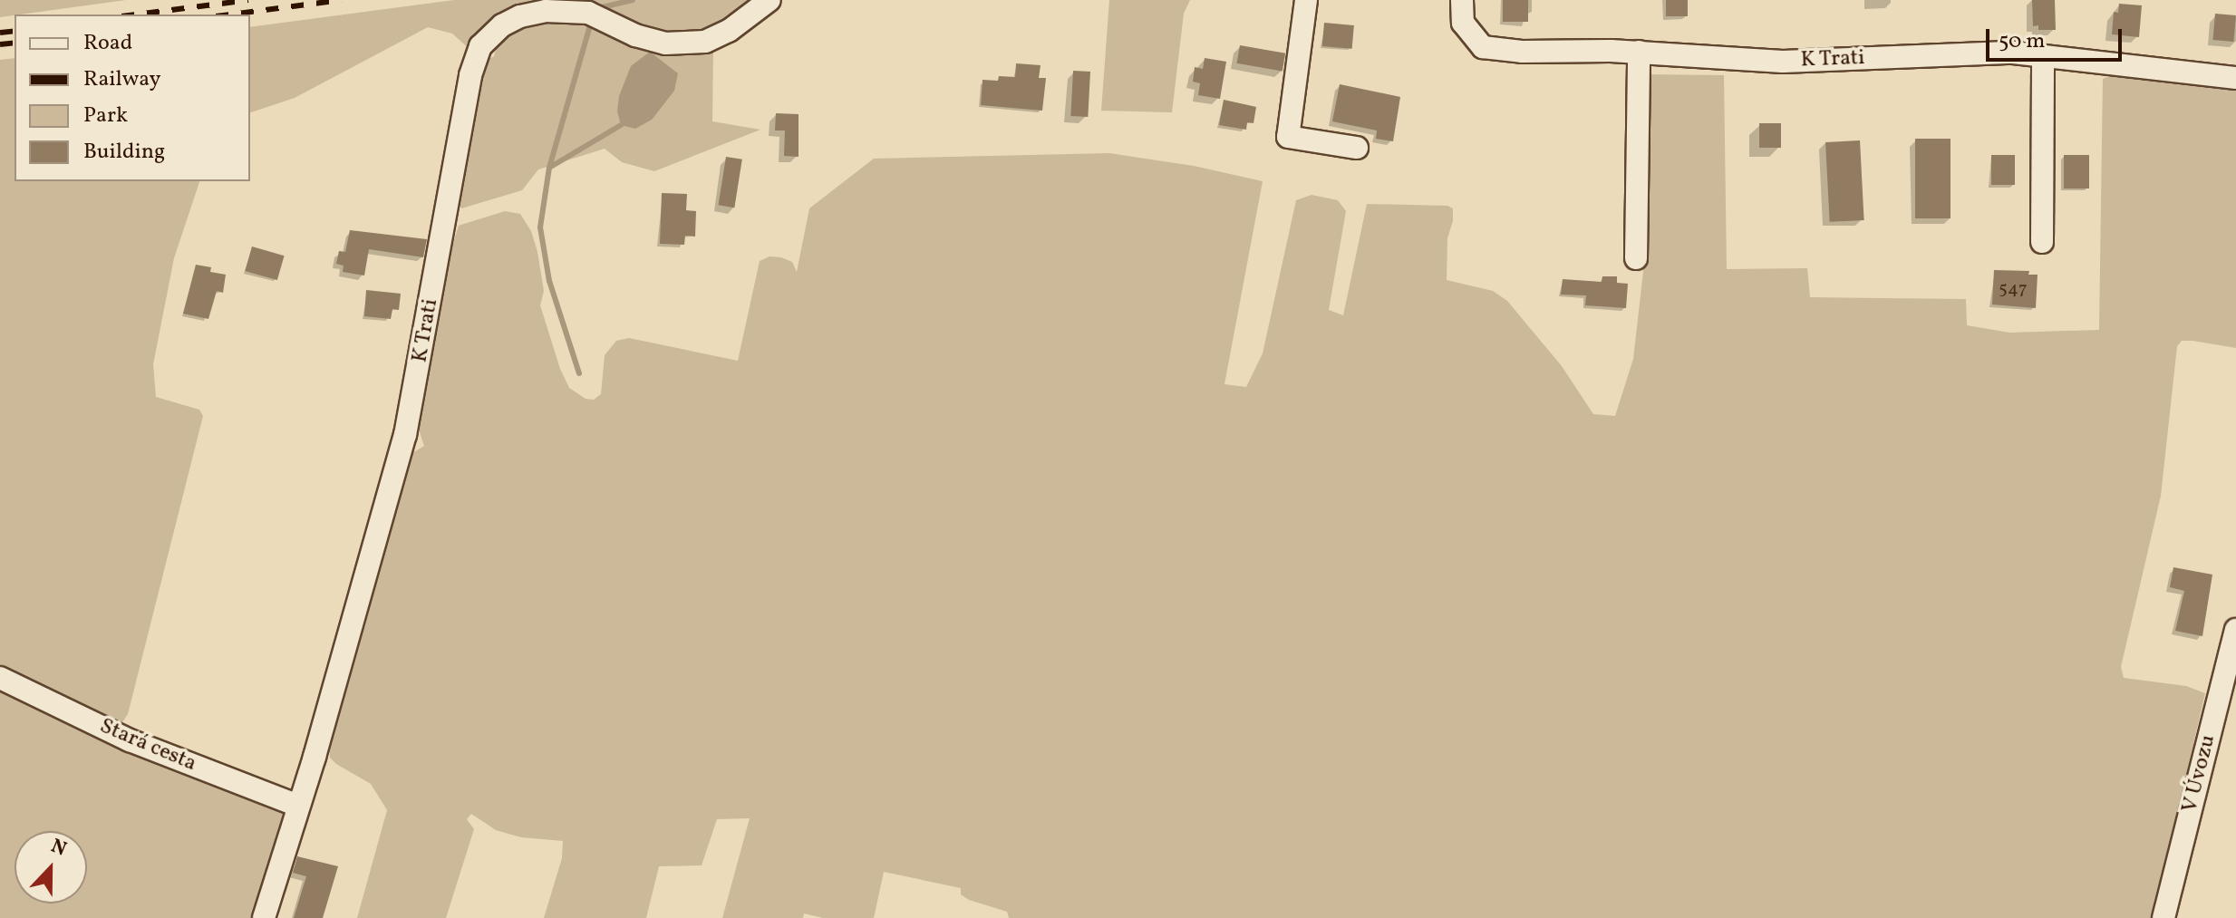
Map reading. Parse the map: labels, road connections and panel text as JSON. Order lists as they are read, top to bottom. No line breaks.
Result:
{"streets":{"street":["K Trati","Stará cesta","V Úvozu"]},"crossings":[["K Trati","Stará cesta"]],"house_numbers":["547"],"legend":["Road","Railway","Park","Building"],"scale_bar":"50 m","north":"top"}
